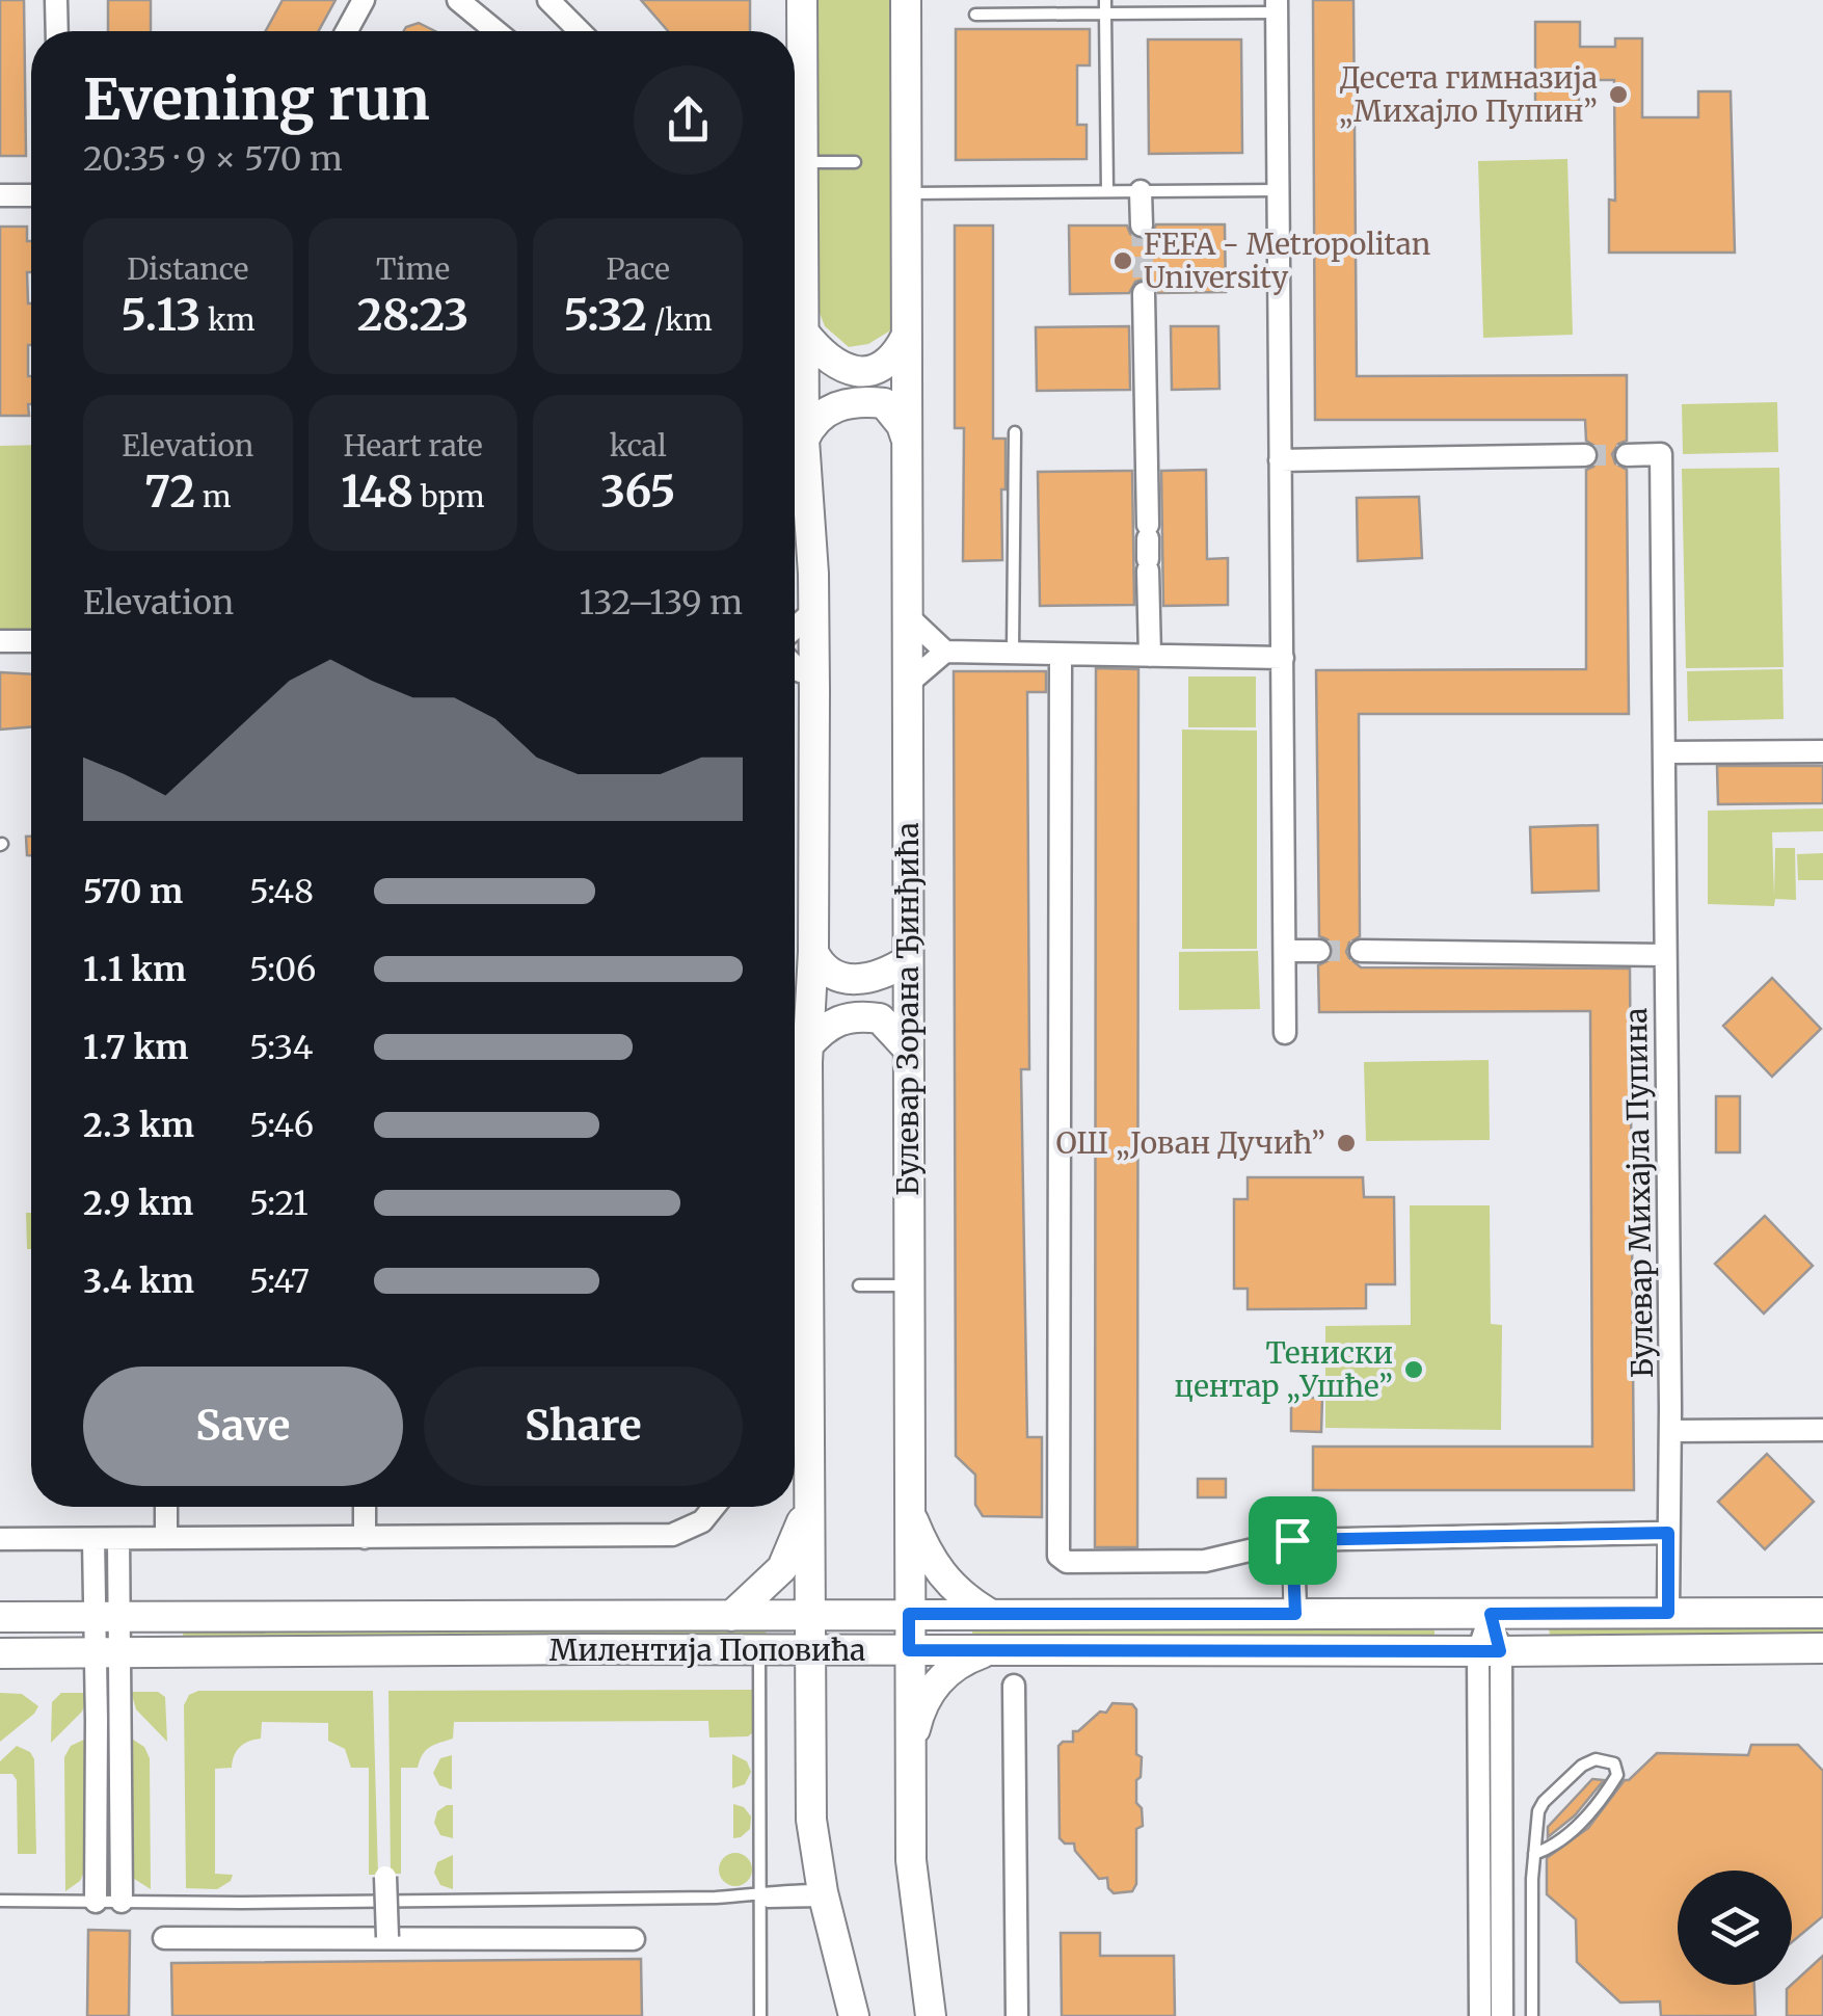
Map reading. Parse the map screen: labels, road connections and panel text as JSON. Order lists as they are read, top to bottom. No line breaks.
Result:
{"streets":{"street":["Булевар Зорана Ђинђића","Булевар Михајла Пупина","Милентија Поповића"]},"crossings":[["Булевар Зорана Ђинђића","Милентија Поповића"],["Булевар Михајла Пупина","Милентија Поповића"]],"places":["Десета гимназија „Михајло Пупин”","FEFA - Metropolitan University","ОШ „Јован Дучић”","Тениски центар „Ушће”"],"page":{"heading":["Evening run","20:35 · 9 × 570 m"],"stats":[["Distance","5.13 km"],["Time","28:23"],["Pace","5:32 /km"],["Elevation","72 m"],["Heart rate","148 bpm"],["kcal","365"]],"chart":["Elevation","132–139 m"],"list":[{"name":"570 m","note":"5:48"},{"name":"1.1 km","note":"5:06"},{"name":"1.7 km","note":"5:34"},{"name":"2.3 km","note":"5:46"},{"name":"2.9 km","note":"5:21"},{"name":"3.4 km","note":"5:47"}],"buttons":["Save","Share"]}}
